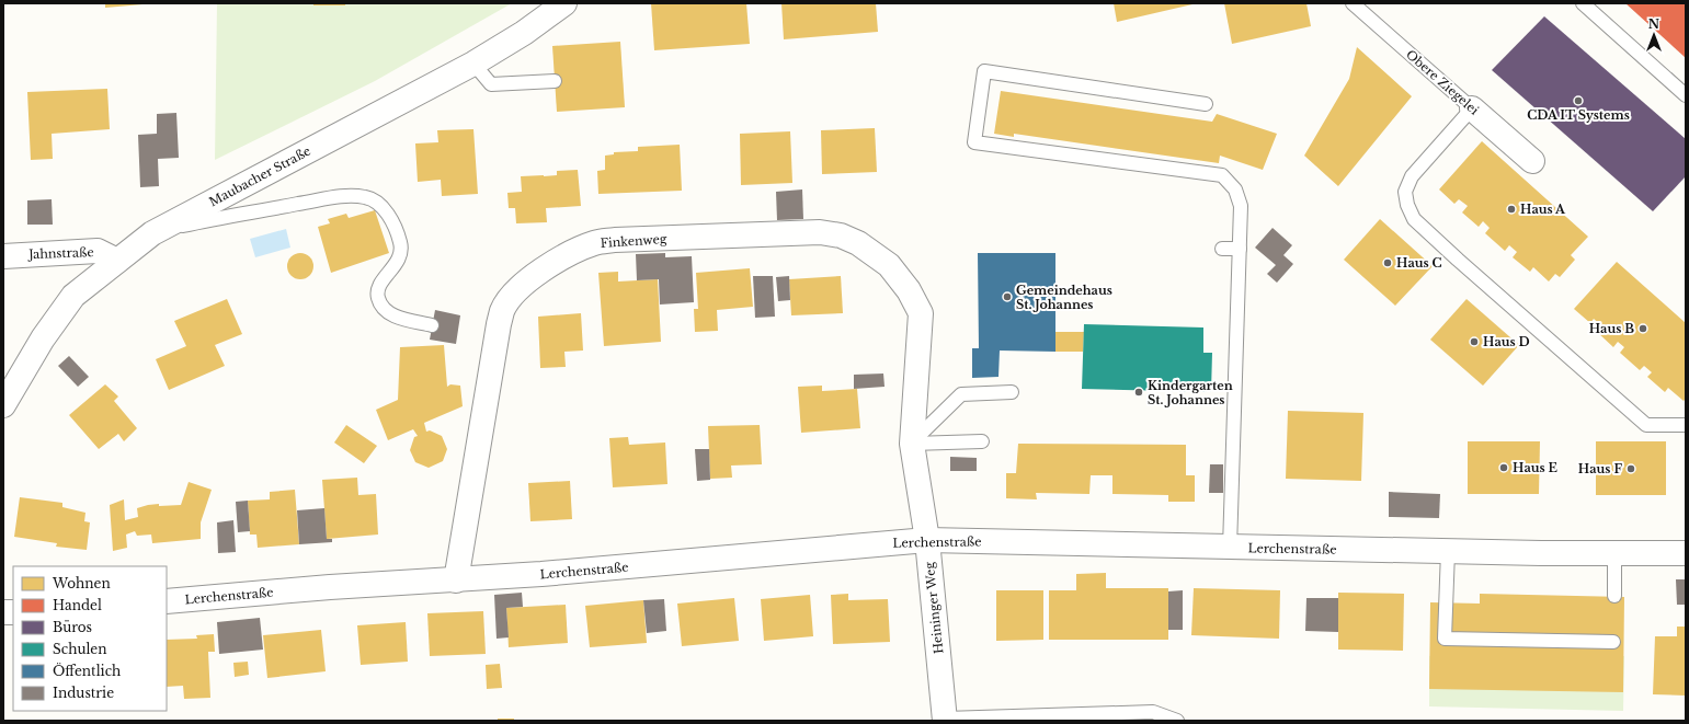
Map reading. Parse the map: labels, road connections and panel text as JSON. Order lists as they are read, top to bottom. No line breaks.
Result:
{"streets":{"street":["Obere Ziegelei","Maubacher Straße","Finkenweg","Jahnstraße","Lerchenstraße","Heininger Weg"]},"crossings":[["Maubacher Straße","Jahnstraße"],["Finkenweg","Lerchenstraße"],["Finkenweg","Heininger Weg"],["Lerchenstraße","Heininger Weg"]],"places":["CDA IT Systems","Haus A","Haus C","Gemeindehaus St. Johannes","Haus B","Haus D","Kindergarten St. Johannes","Haus E","Haus F"],"legend":["Wohnen","Handel","Büros","Schulen","Öffentlich","Industrie"],"north":"top"}
